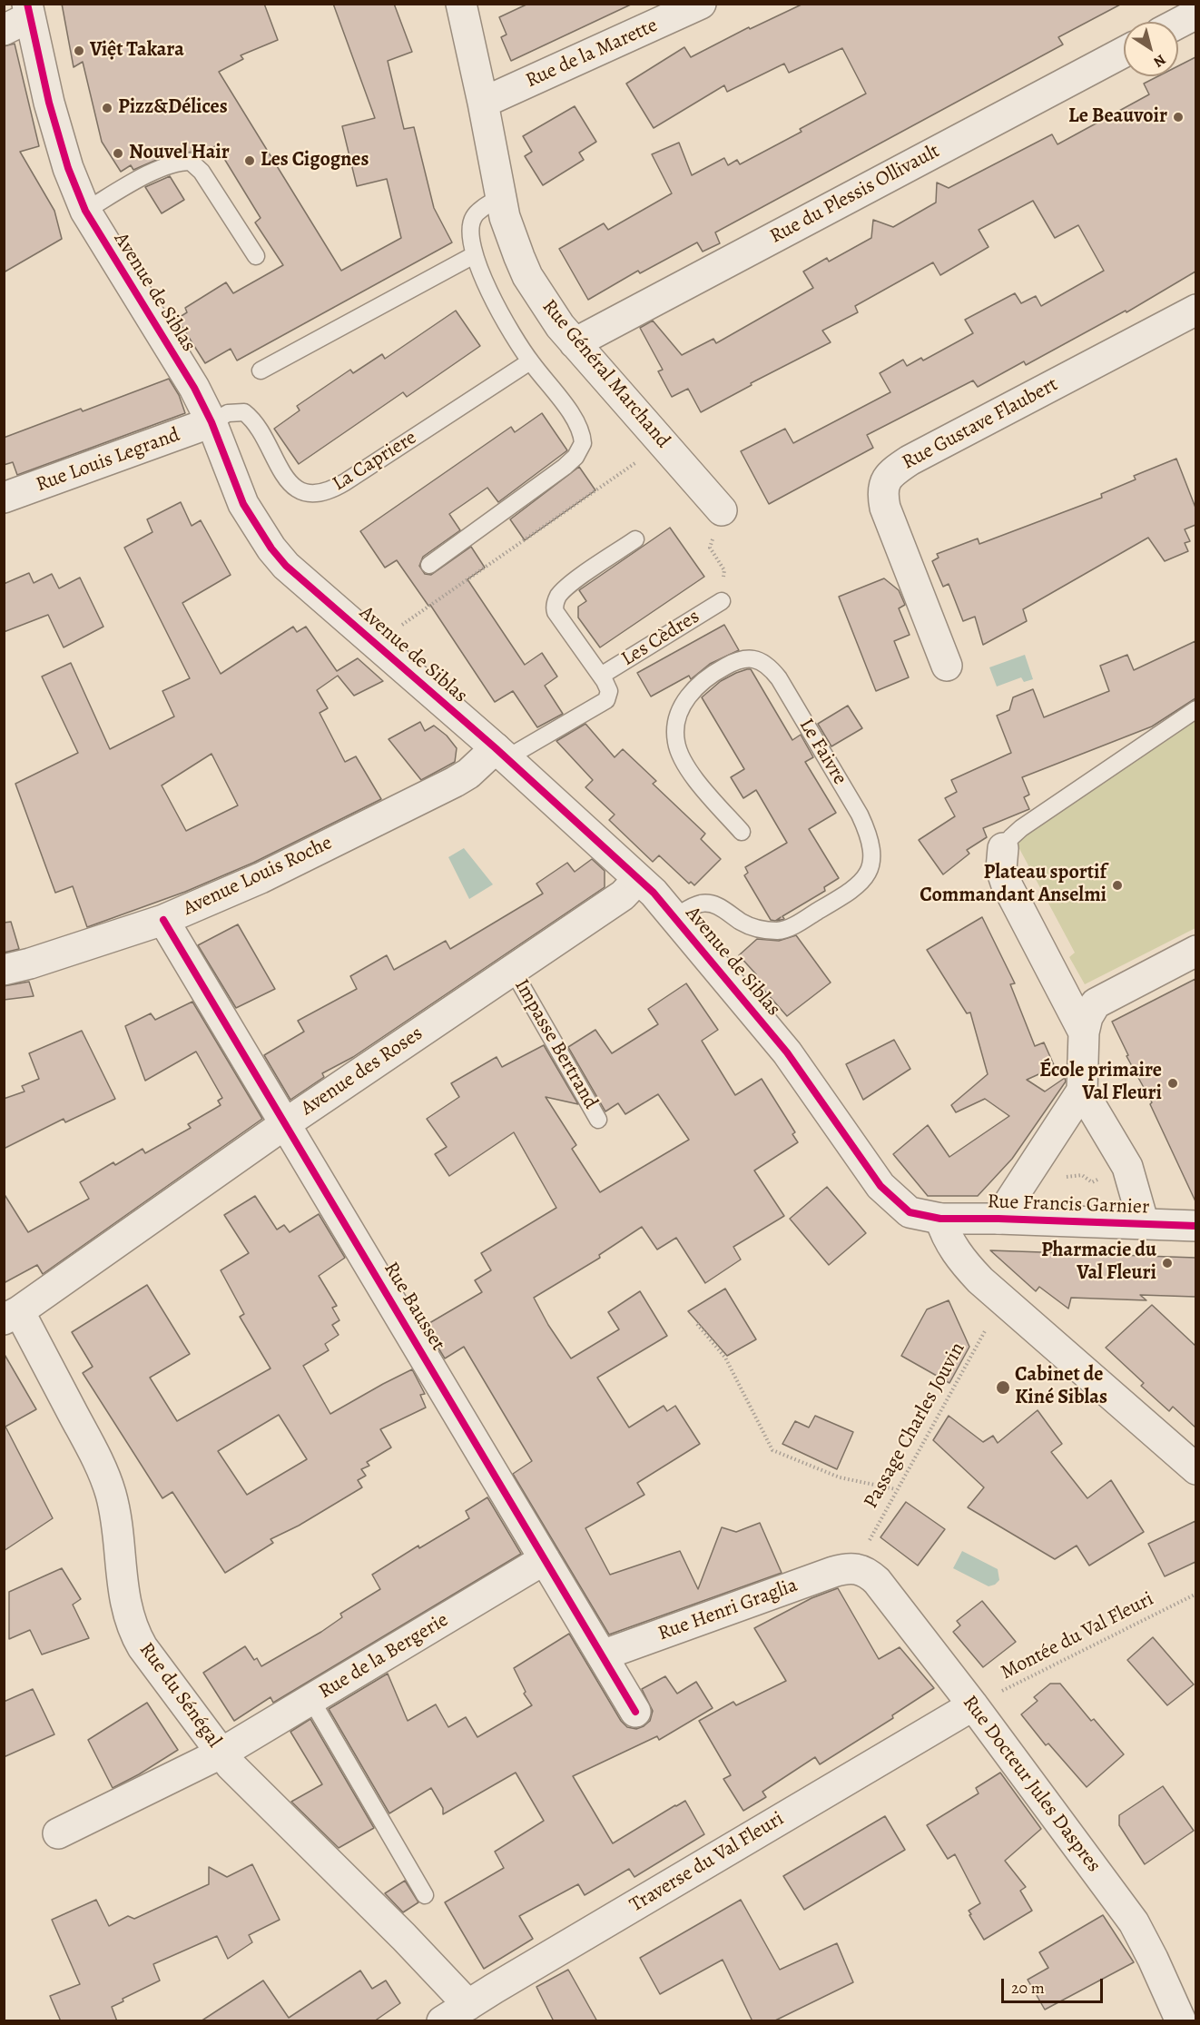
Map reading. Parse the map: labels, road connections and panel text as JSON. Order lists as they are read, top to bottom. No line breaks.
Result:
{"streets":{"street":["Rue de la Marette","Rue du Plessis Ollivault","Avenue de Siblas","Rue Général Marchand","Rue Gustave Flaubert","Rue Louis Legrand","Avenue Louis Roche","Avenue des Roses","Rue Francis Garnier","Rue Bausset","Rue Henri Graglia","Rue de la Bergerie","Rue du Sénégal","Rue Docteur Jules Daspres","Traverse du Val Fleuri"],"lane":["La Capriere","Les Cèdres","Le Faivre","Impasse Bertrand"],"path":["Passage Charles Jouvin","Montée du Val Fleuri"]},"crossings":[["Rue de la Marette","Rue Général Marchand"],["Rue du Plessis Ollivault","Rue Général Marchand"],["Avenue de Siblas","Rue Louis Legrand"],["Avenue de Siblas","La Capriere"],["Avenue de Siblas","Les Cèdres"],["Avenue de Siblas","Le Faivre"],["Avenue de Siblas","Avenue Louis Roche"],["Avenue de Siblas","Avenue des Roses"],["Avenue de Siblas","Rue Francis Garnier"],["Rue Louis Legrand","La Capriere"],["Les Cèdres","Avenue Louis Roche"],["Avenue Louis Roche","Rue Bausset"],["Impasse Bertrand","Avenue des Roses"],["Avenue des Roses","Rue Bausset"],["Avenue des Roses","Rue du Sénégal"],["Rue Bausset","Rue Henri Graglia"],["Rue Bausset","Rue de la Bergerie"],["Passage Charles Jouvin","Rue Henri Graglia"],["Passage Charles Jouvin","Rue Docteur Jules Daspres"],["Rue Henri Graglia","Rue Docteur Jules Daspres"],["Montée du Val Fleuri","Rue Docteur Jules Daspres"],["Montée du Val Fleuri","Traverse du Val Fleuri"],["Rue de la Bergerie","Rue du Sénégal"],["Rue du Sénégal","Traverse du Val Fleuri"],["Rue Docteur Jules Daspres","Traverse du Val Fleuri"]],"places":["Việt Takara","Pizz&Délices","Le Beauvoir","Nouvel Hair","Les Cigognes","Plateau sportif Commandant Anselmi","École primaire Val Fleuri","Pharmacie du Val Fleuri","Cabinet de Kiné Siblas"],"scale_bar":"20 m","north":"bottom right"}
